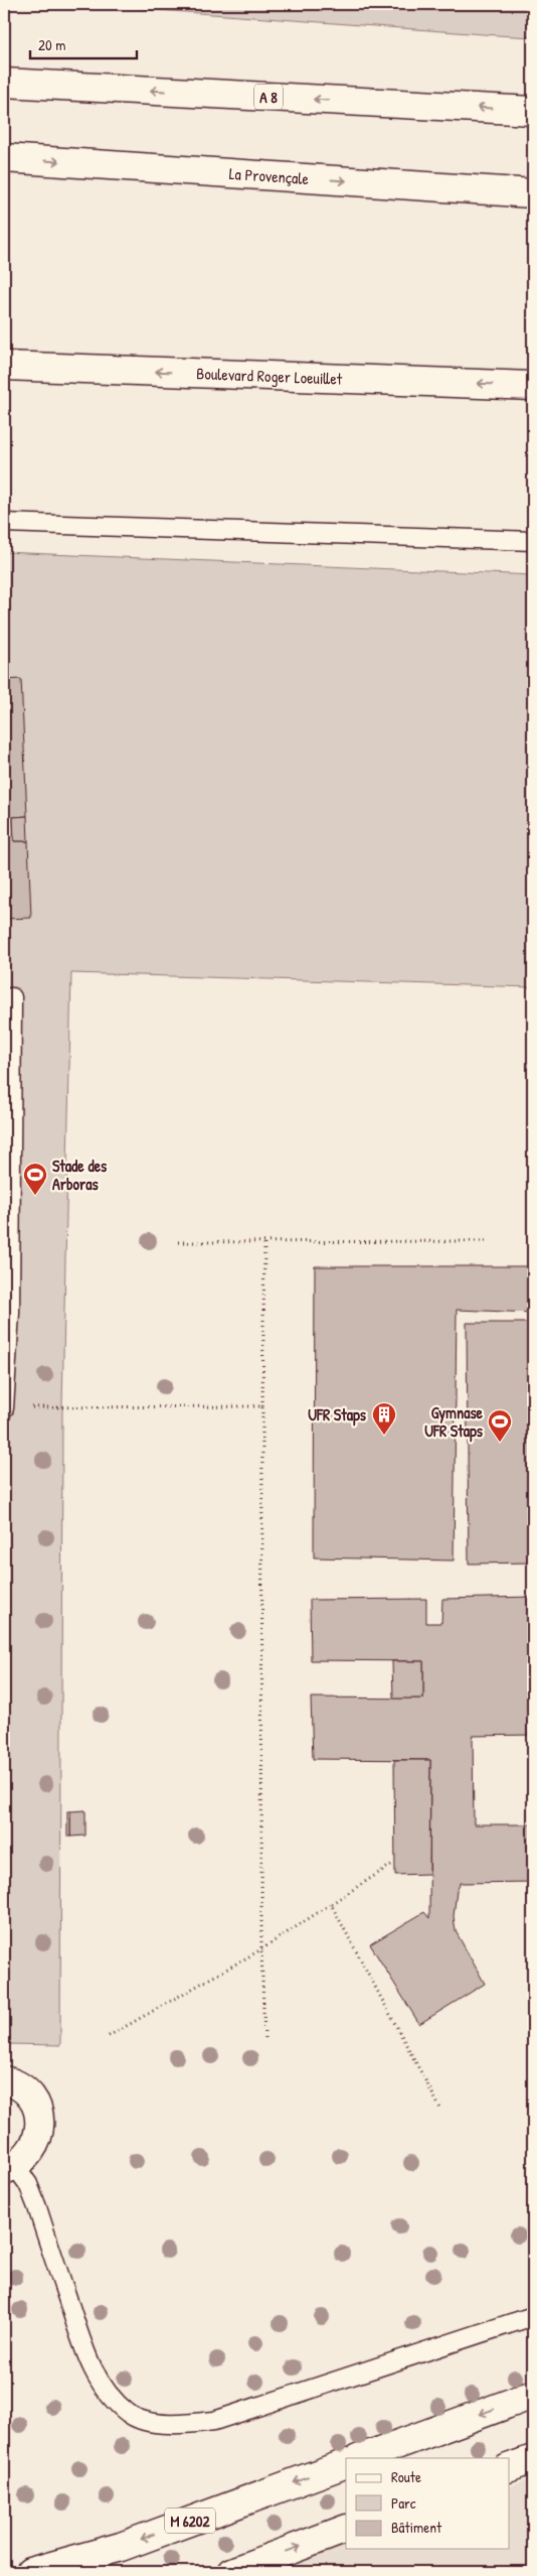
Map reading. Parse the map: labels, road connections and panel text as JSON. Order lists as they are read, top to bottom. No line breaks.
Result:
{"streets":{"main road":["A 8","La Provençale","Boulevard Roger Loeuillet","M 6202"]},"one_way":["Boulevard Roger Loeuillet"],"places":{"sports":["Stade des Arboras","Gymnase UFR Staps"],"building":["UFR Staps"]},"legend":["Route","Parc","Bâtiment"],"scale_bar":"20 m"}
